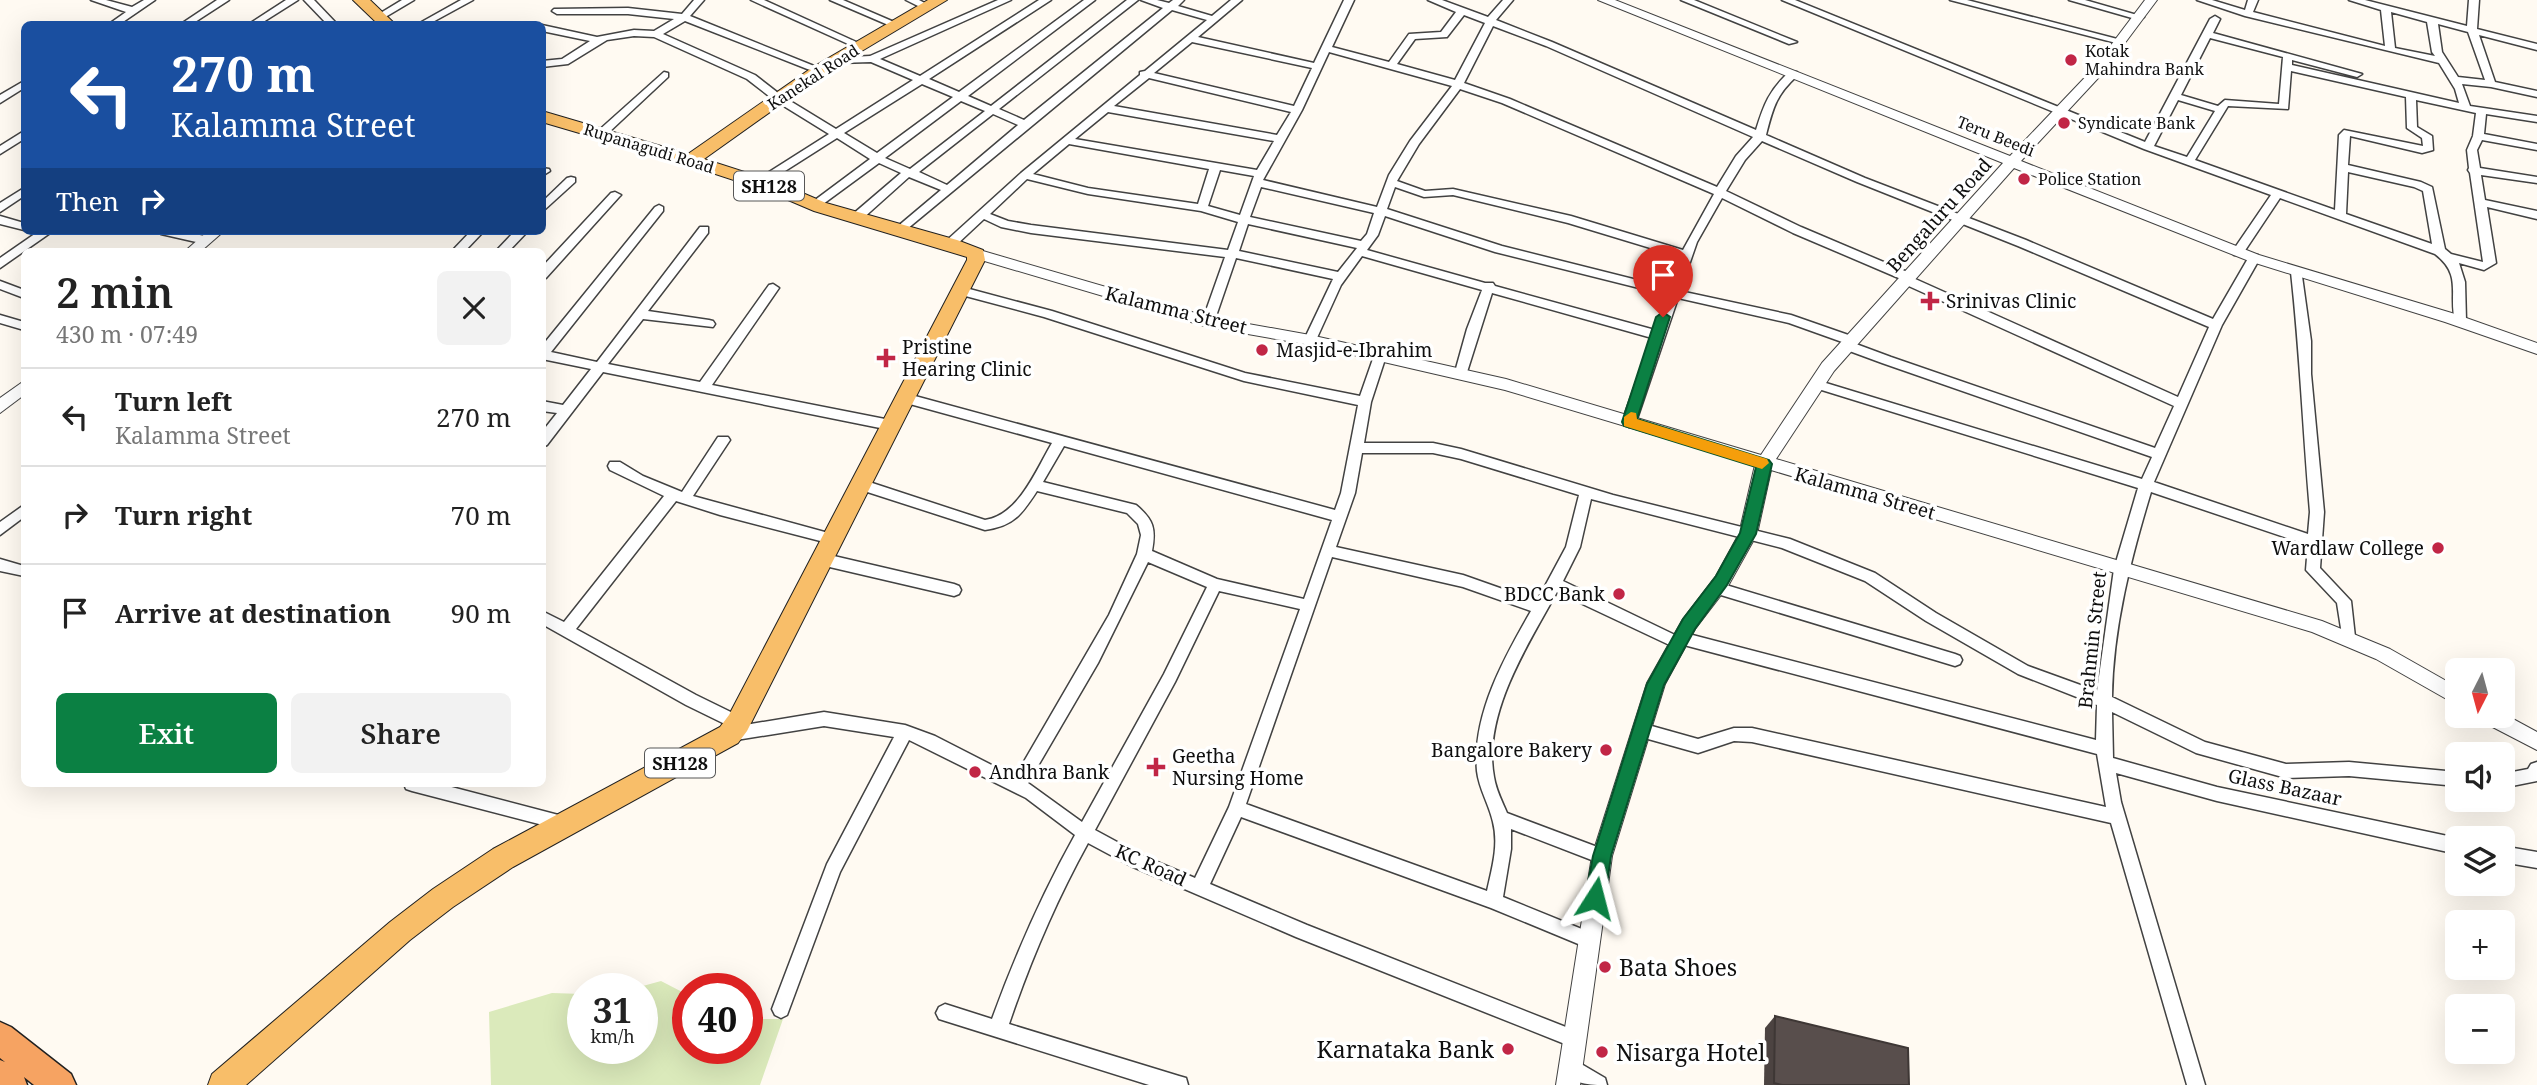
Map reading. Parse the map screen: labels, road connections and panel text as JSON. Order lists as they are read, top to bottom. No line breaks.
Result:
{"streets":{"main road":["Kanekal Road","Rupanagudi Road","SH128"],"street":["Teru Beedi","Bengaluru Road","Kalamma Street","Brahmin Street","Glass Bazaar","KC Road"]},"crossings":[["Kanekal Road","Rupanagudi Road"],["Teru Beedi","Bengaluru Road"],["Teru Beedi","Brahmin Street"],["Rupanagudi Road","Kalamma Street"],["SH128","KC Road"],["Bengaluru Road","Kalamma Street"],["Kalamma Street","Brahmin Street"],["Brahmin Street","Glass Bazaar"]],"places":{"other":["Kotak Mahindra Bank","Syndicate Bank","Police Station","Masjid-e-Ibrahim","Wardlaw College","BDCC Bank","Bangalore Bakery","Andhra Bank","Bata Shoes","Karnataka Bank","Nisarga Hotel"],"health":["Srinivas Clinic","Pristine Hearing Clinic","Geetha Nursing Home"]},"north":"bottom","page":{"turn":["270 m","Kalamma Street"],"then":"Then","heading":["2 min","430 m · 07:49"],"list":[{"name":"Turn left","note":"Kalamma Street","value":"270 m"},{"name":"Turn right","value":"70 m"},{"name":"Arrive at destination","value":"90 m"}],"map_buttons":["+","−"],"buttons":["Exit","Share"],"speed":"31 km/h","limit":"40"}}
